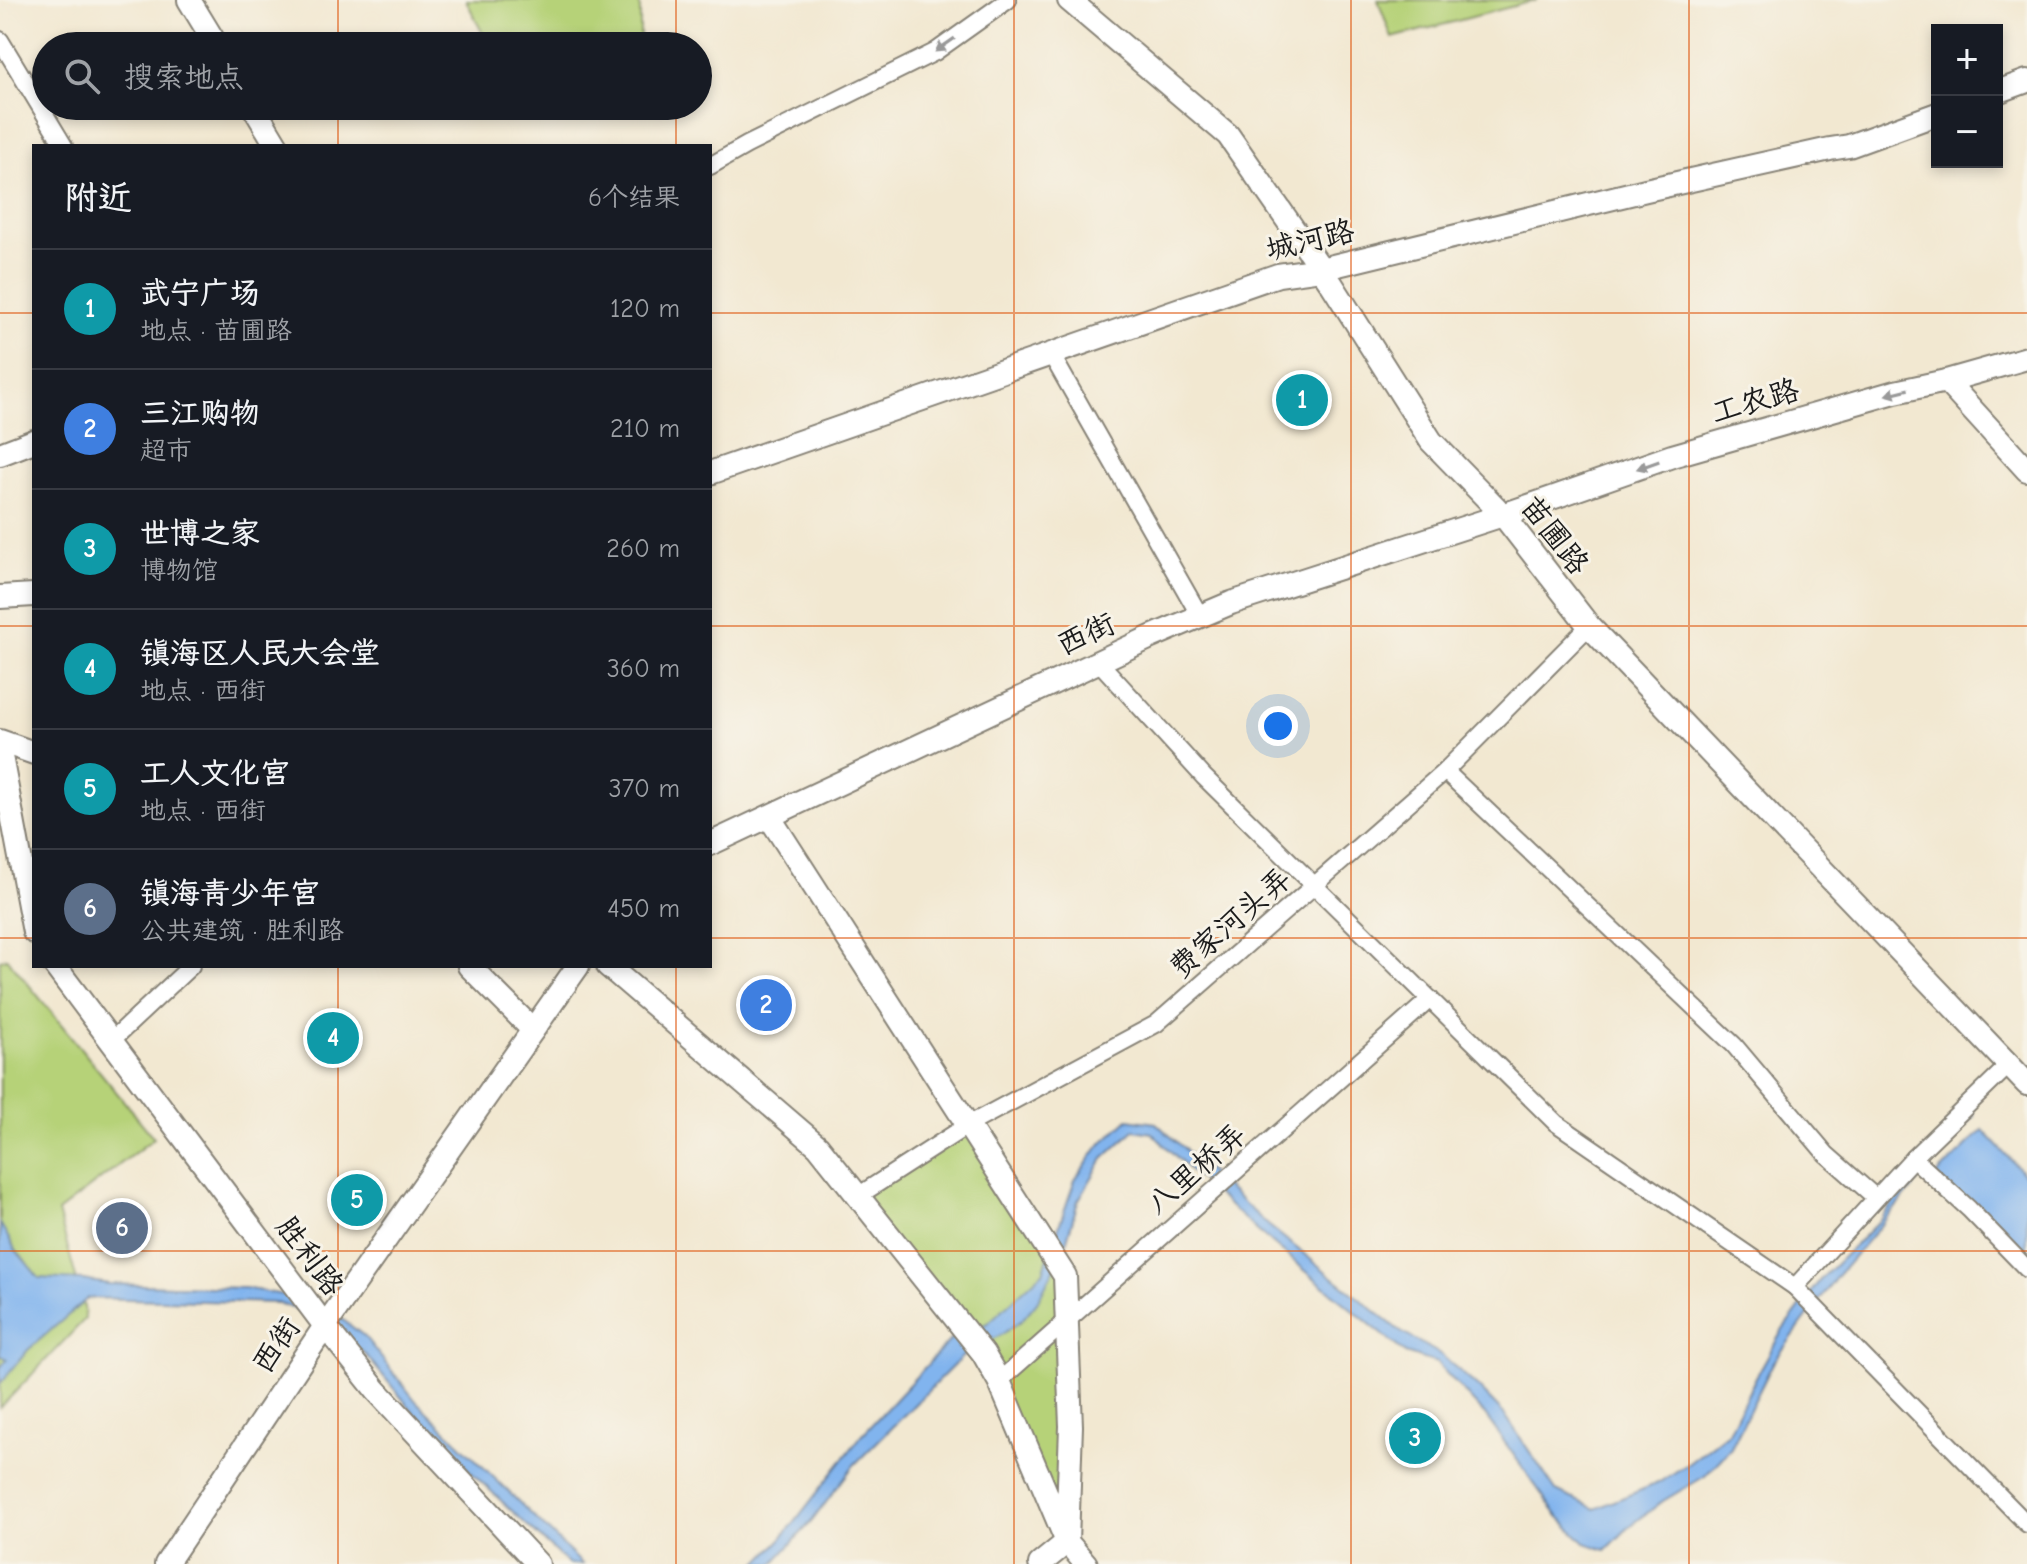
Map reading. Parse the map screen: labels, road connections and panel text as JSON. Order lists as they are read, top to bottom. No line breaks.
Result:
{"streets":{"street":["城河路","工农路","苗圃路","西街","费家河头弄","八里桥弄","胜利路"]},"crossings":[["城河路","苗圃路"],["工农路","苗圃路"],["工农路","西街"],["苗圃路","西街"],["苗圃路","费家河头弄"],["西街","胜利路"]],"one_way":["工农路"],"page":{"map_buttons":["+","−"],"search":"搜索地点","heading":["附近","6个结果"],"list":[{"mark":"1","name":"武宁广场","note":"地点 · 苗圃路","value":"120 m"},{"mark":"2","name":"三江购物","note":"超市","value":"210 m"},{"mark":"3","name":"世博之家","note":"博物馆","value":"260 m"},{"mark":"4","name":"镇海区人民大会堂","note":"地点 · 西街","value":"360 m"},{"mark":"5","name":"工人文化宫","note":"地点 · 西街","value":"370 m"},{"mark":"6","name":"镇海青少年宫","note":"公共建筑 · 胜利路","value":"450 m"}],"pins":["1","2","4","5","6","3"]}}
